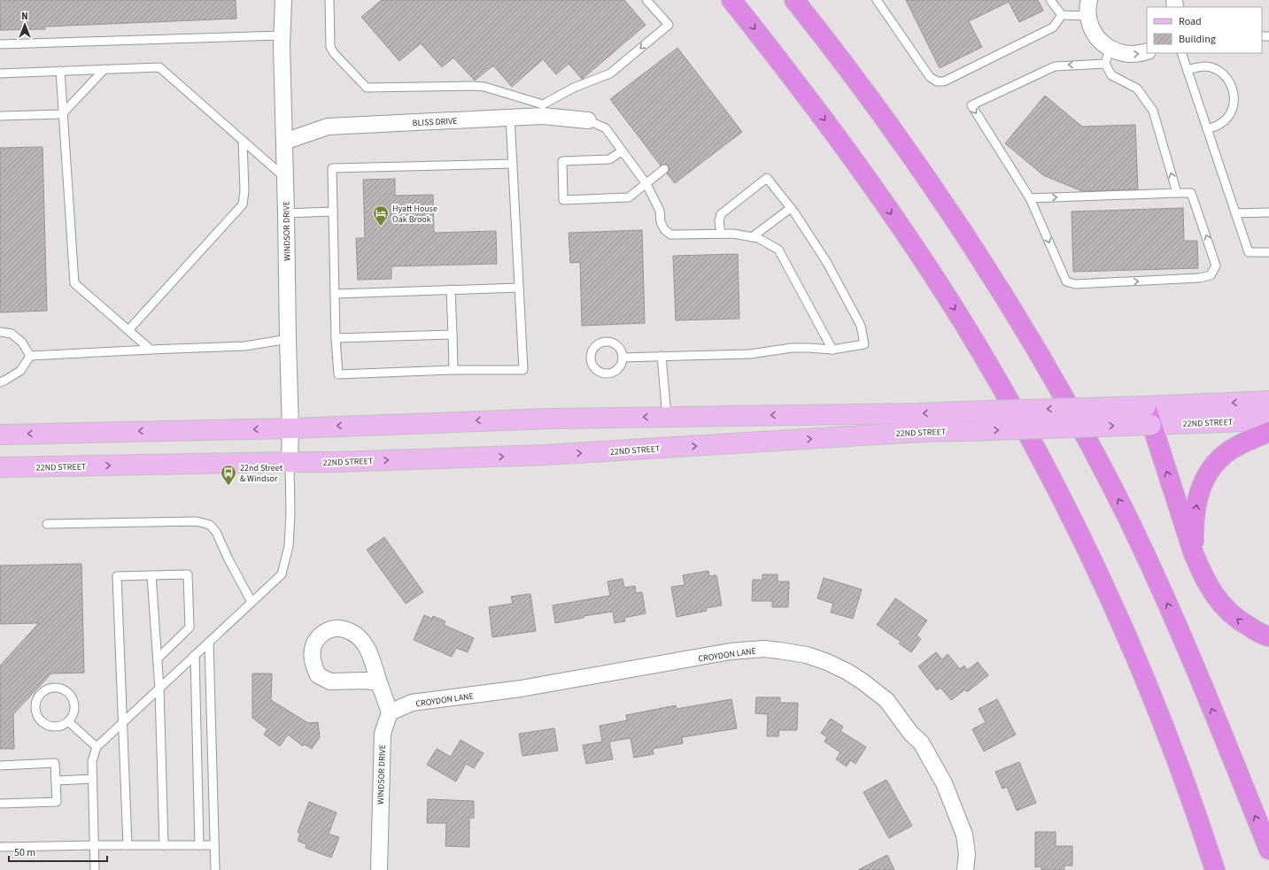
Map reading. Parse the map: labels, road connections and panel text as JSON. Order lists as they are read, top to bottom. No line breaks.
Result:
{"streets":{"main road":["22ND STREET"],"street":["BLISS DRIVE","WINDSOR DRIVE","CROYDON LANE"]},"crossings":[["BLISS DRIVE","WINDSOR DRIVE"],["WINDSOR DRIVE","22ND STREET"],["WINDSOR DRIVE","CROYDON LANE"]],"places":{"hotel":["Hyatt House Oak Brook"],"bus stop":["22nd Street & Windsor"]},"legend":["Road","Building"],"scale_bar":"50 m","north":"top"}
